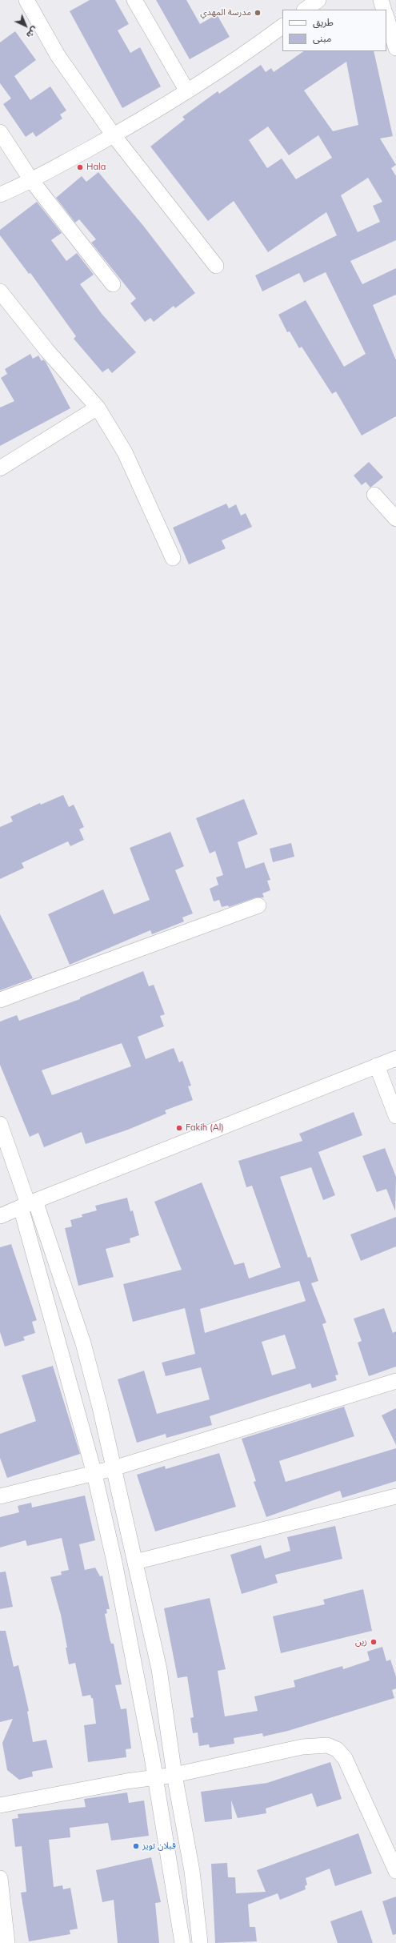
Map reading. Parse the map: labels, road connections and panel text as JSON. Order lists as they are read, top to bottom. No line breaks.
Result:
{"places":["مدرسة المهدي","Hala","Fakih (Al)","زين","قبلان تويز"],"legend":["طريق","مبنى"],"north":"bottom right"}
